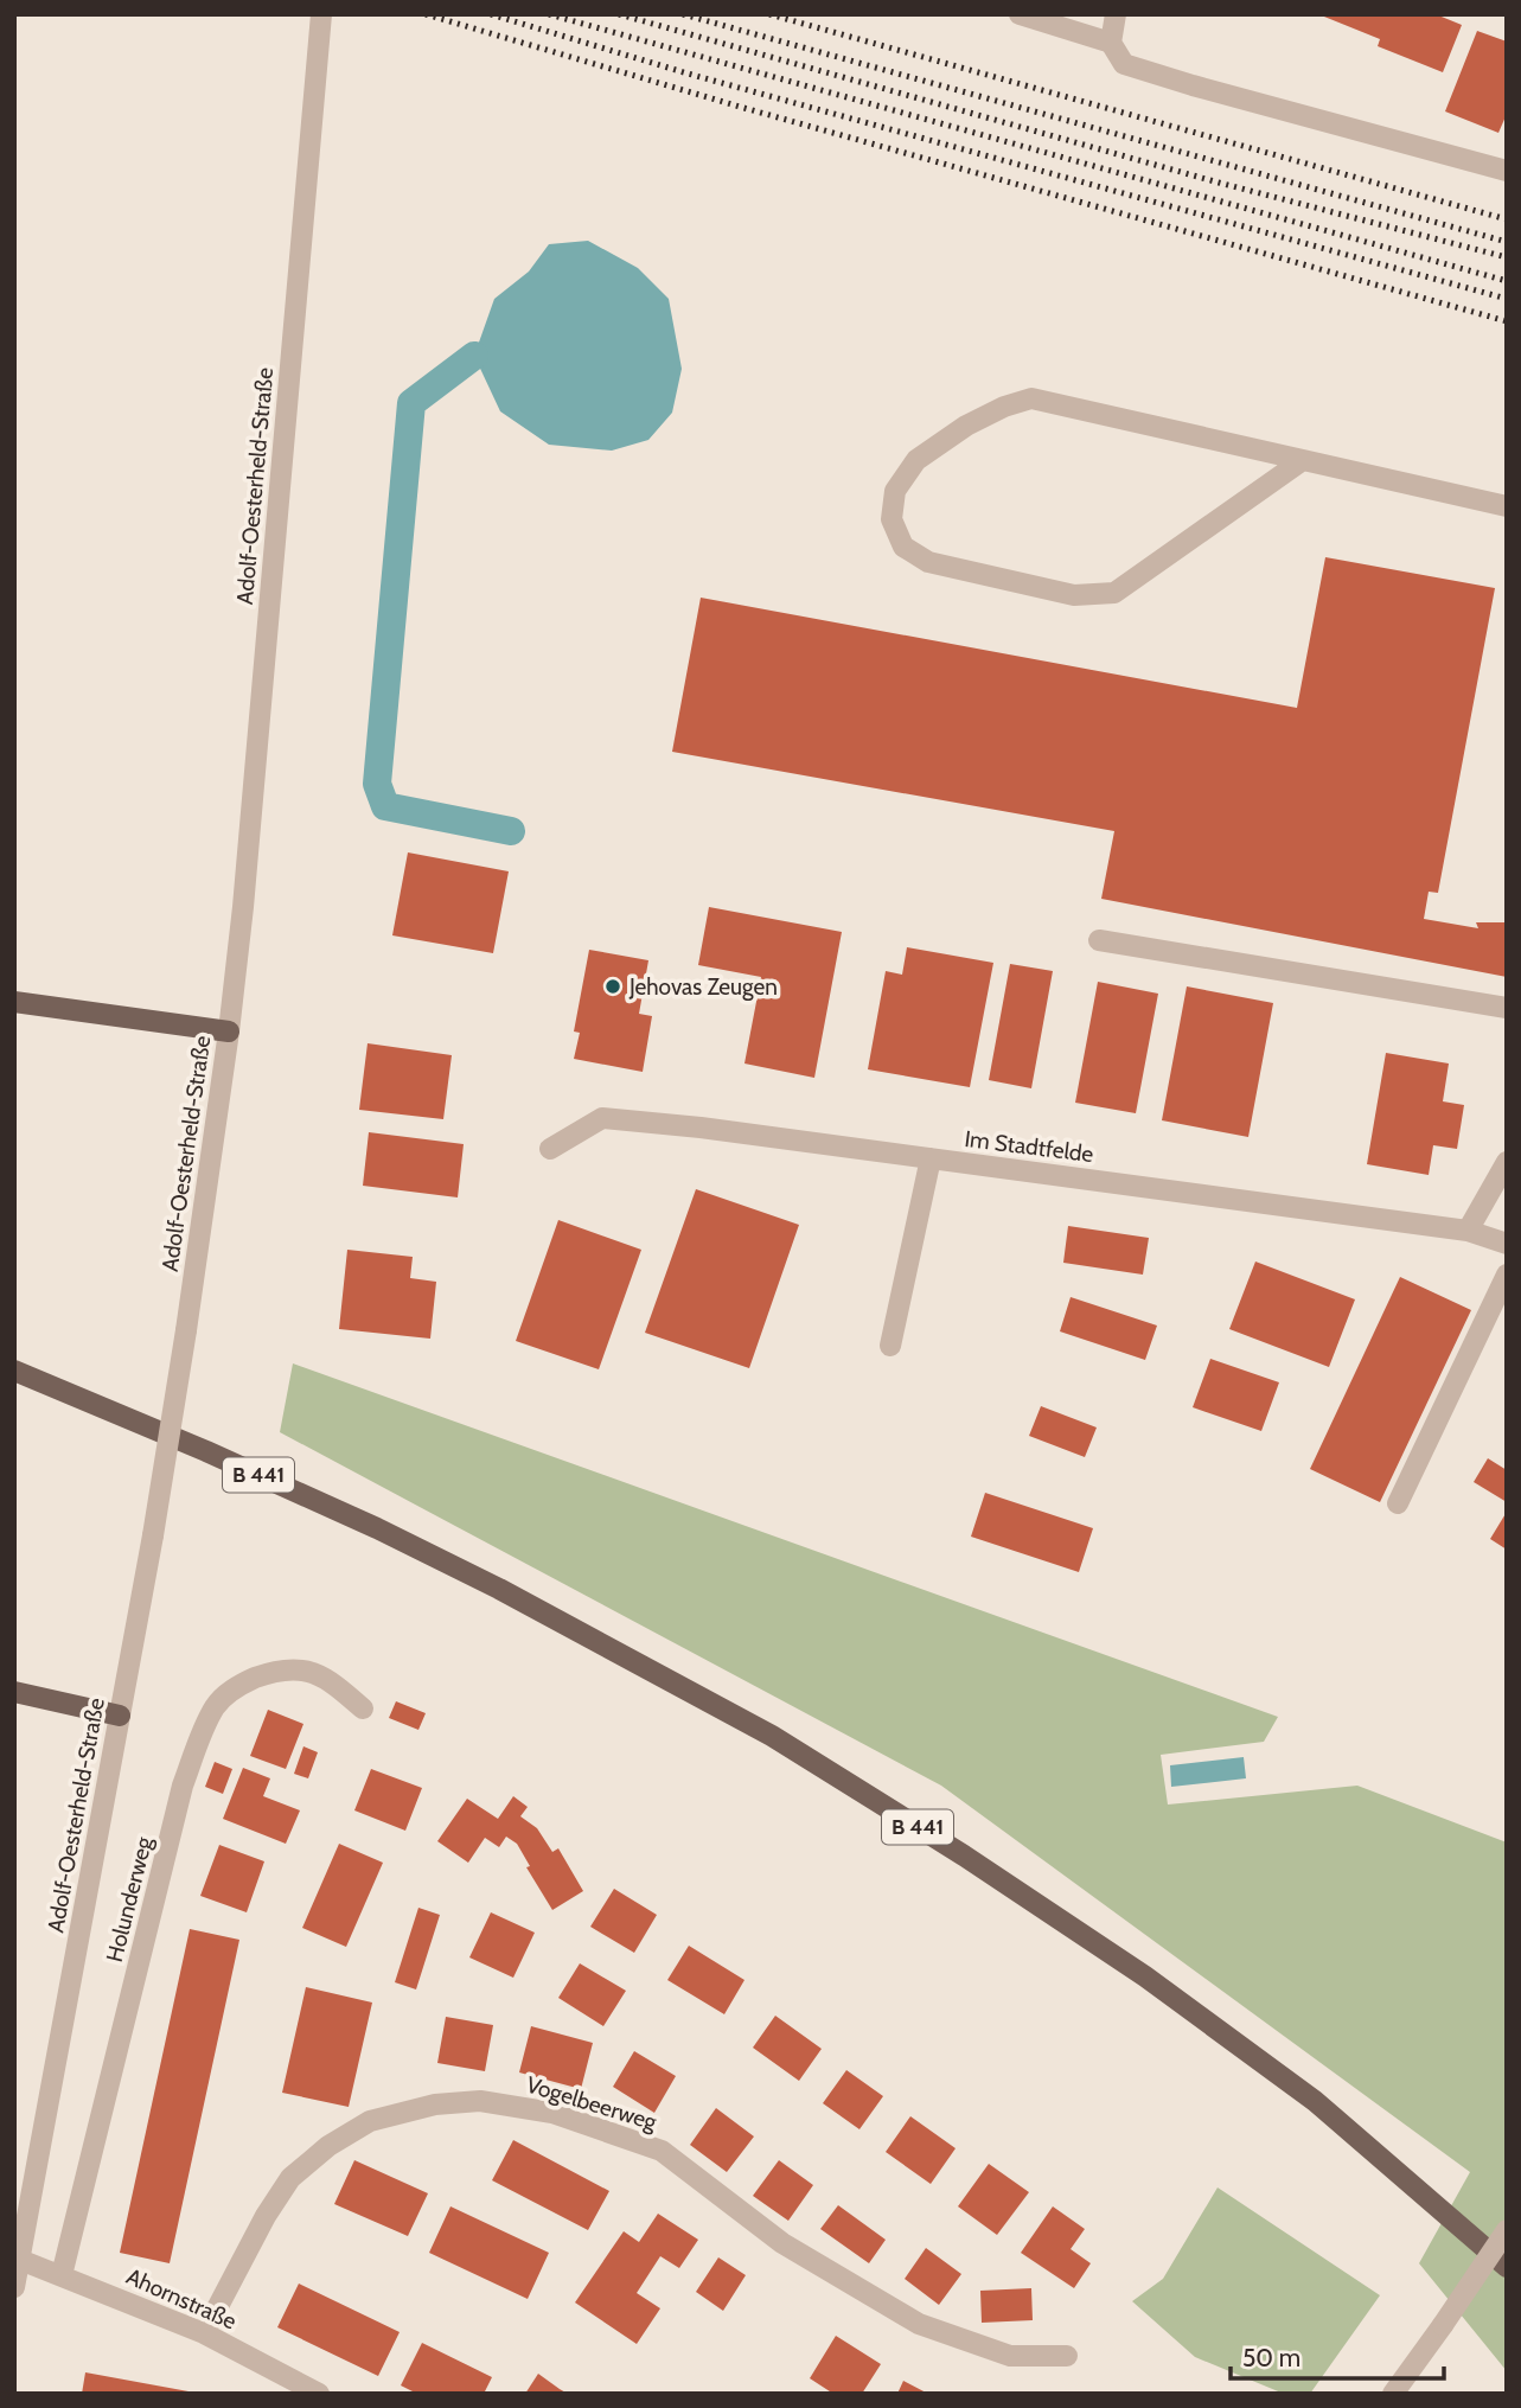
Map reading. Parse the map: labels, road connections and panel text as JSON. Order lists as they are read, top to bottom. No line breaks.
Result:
{"streets":{"main road":["B 441"],"street":["Adolf-Oesterheld-Straße","Im Stadtfelde","Holunderweg","Vogelbeerweg","Ahornstraße"]},"crossings":[["Adolf-Oesterheld-Straße","Ahornstraße"],["Holunderweg","Ahornstraße"],["Vogelbeerweg","Ahornstraße"]],"places":["Jehovas Zeugen"],"scale_bar":"50 m"}
